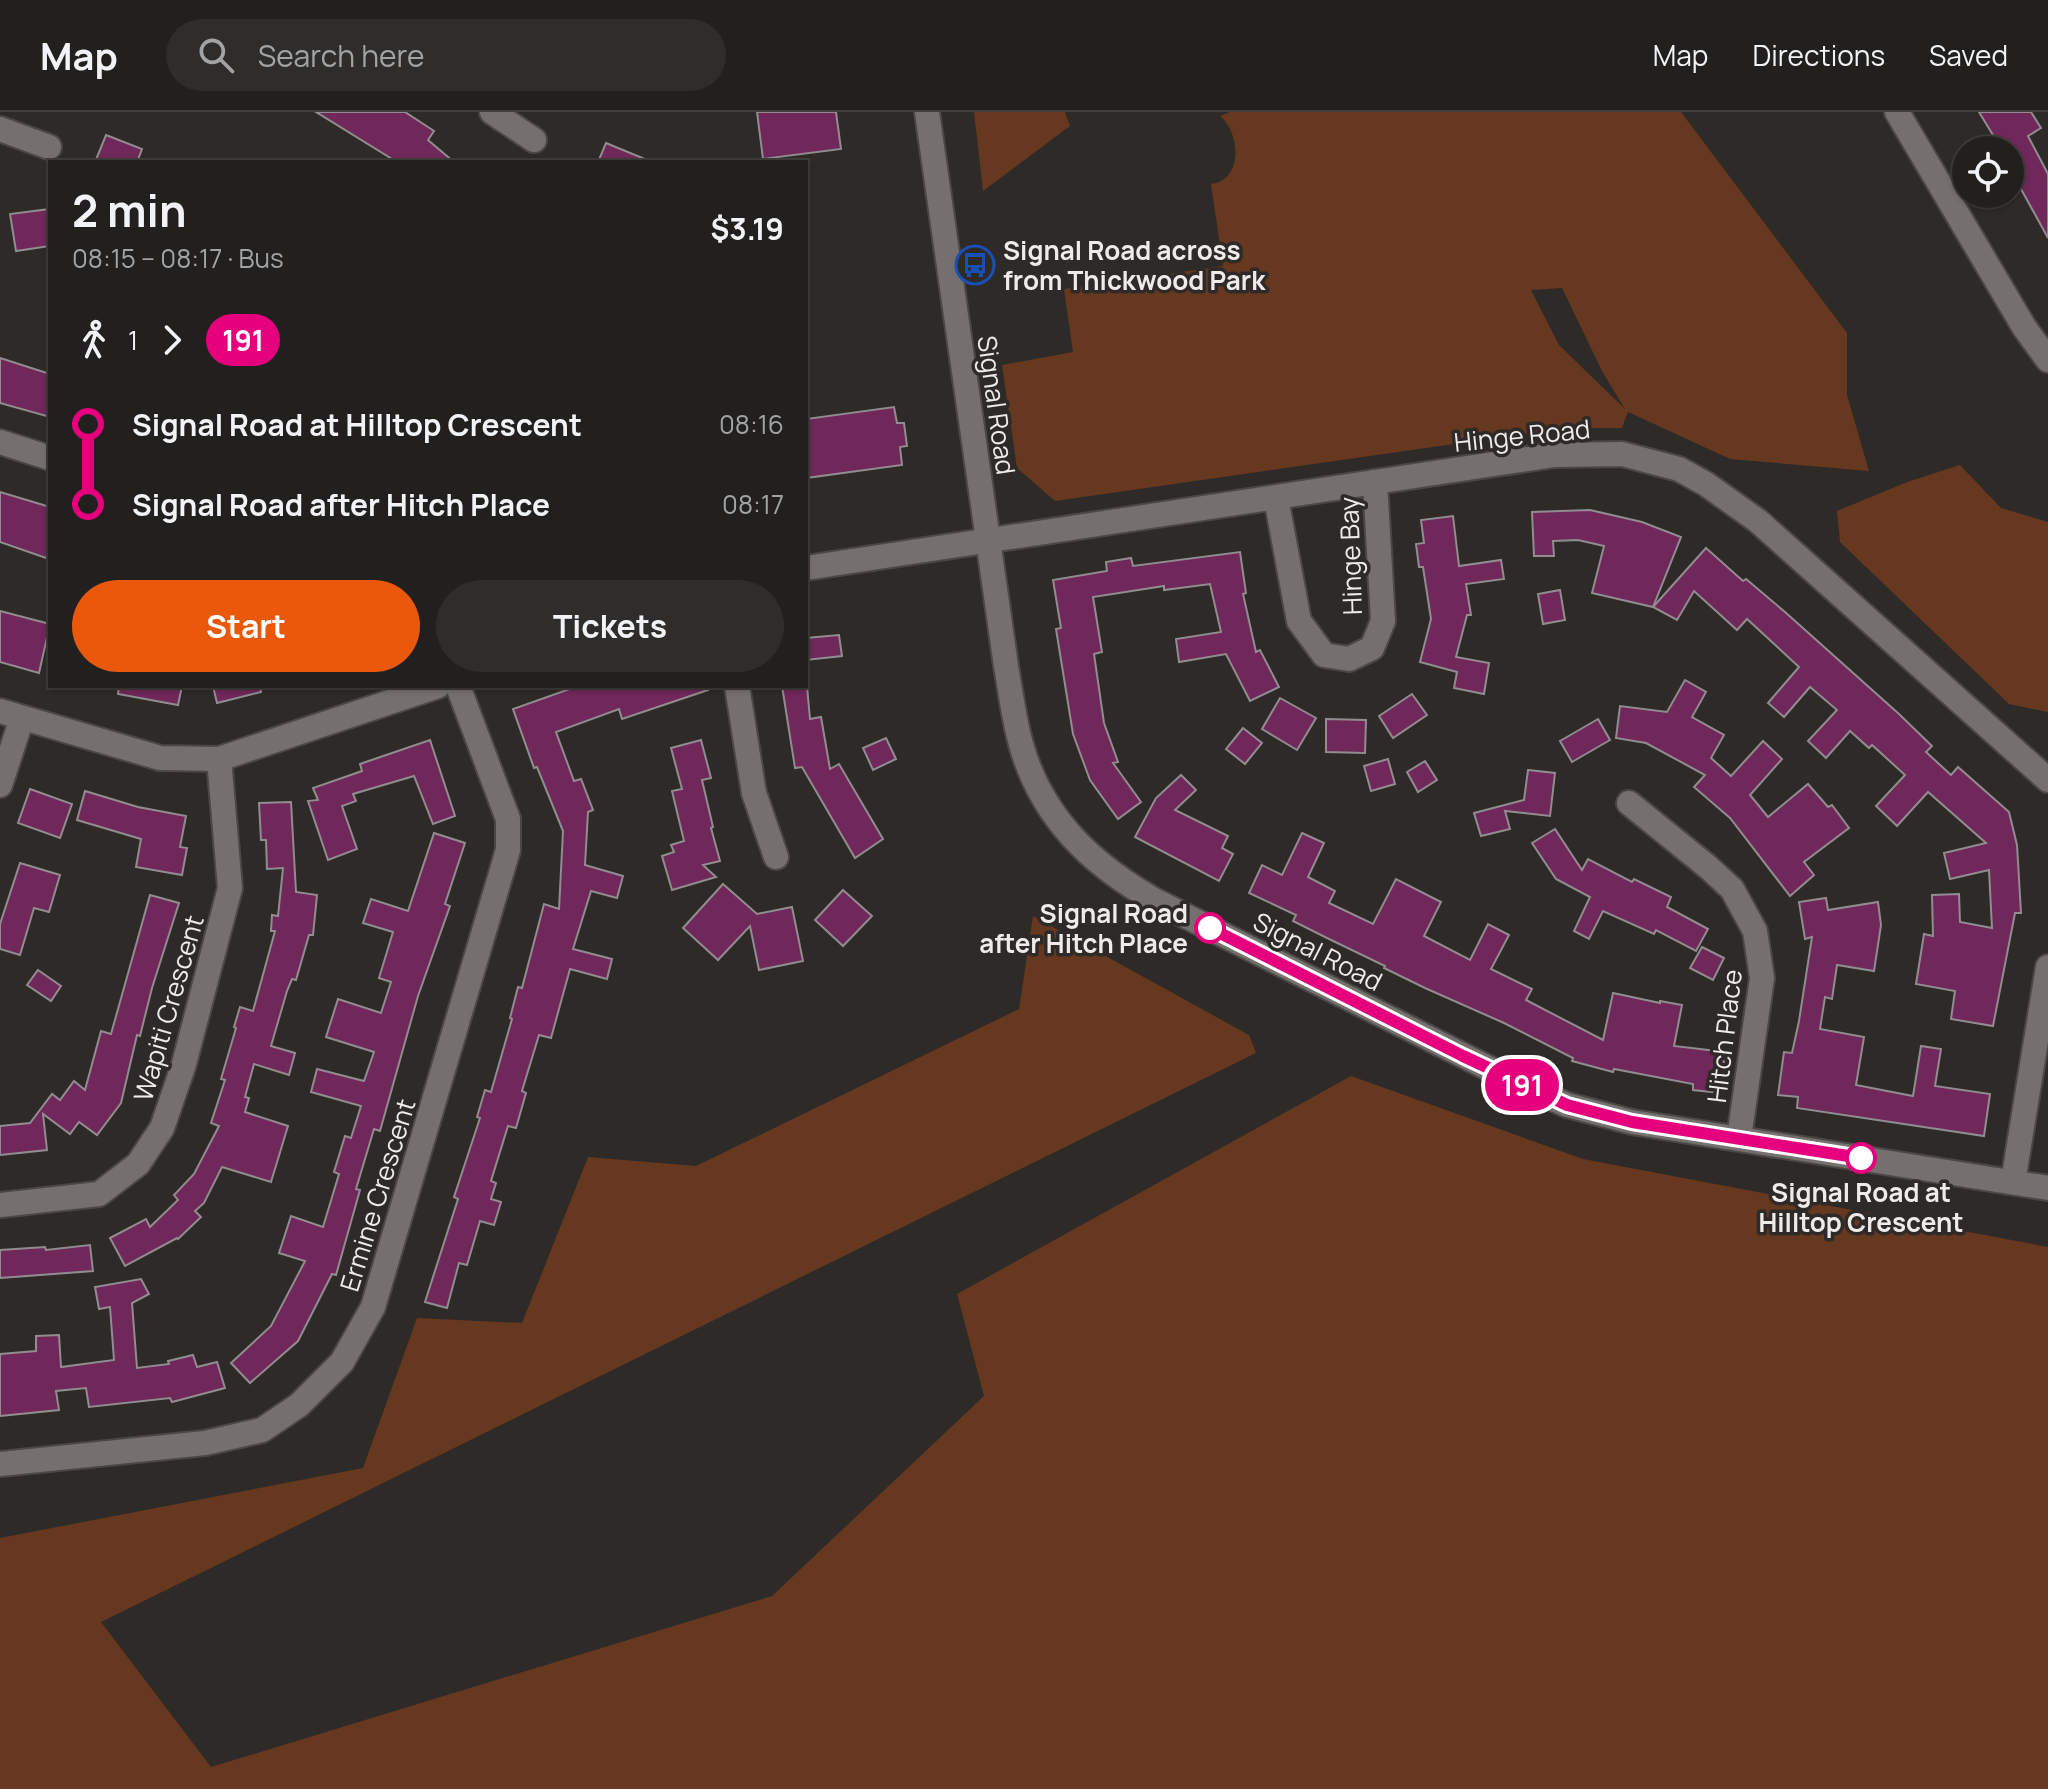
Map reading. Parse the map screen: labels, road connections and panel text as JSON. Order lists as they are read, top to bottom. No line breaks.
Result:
{"streets":{"street":["Signal Road","Hinge Road","Hinge Bay","Wapiti Crescent","Hitch Place","Ermine Crescent"]},"crossings":[["Signal Road","Hinge Road"],["Signal Road","Hitch Place"],["Hinge Road","Hinge Bay"]],"places":{"bus stop":["Signal Road across from Thickwood Park"],"other":["Signal Road after Hitch Place","Signal Road at Hilltop Crescent"]},"lines":["bus line 191"],"page":{"header":"Map","search":"Search here","nav":["Map","Directions","Saved"],"on_map":"191","heading":["2 min","08:15 – 08:17 · Bus","$3.19"],"legs":["1","191"],"list":[{"name":"Signal Road at Hilltop Crescent","value":"08:16"},{"name":"Signal Road after Hitch Place","value":"08:17"}],"buttons":["Start","Tickets"]}}
